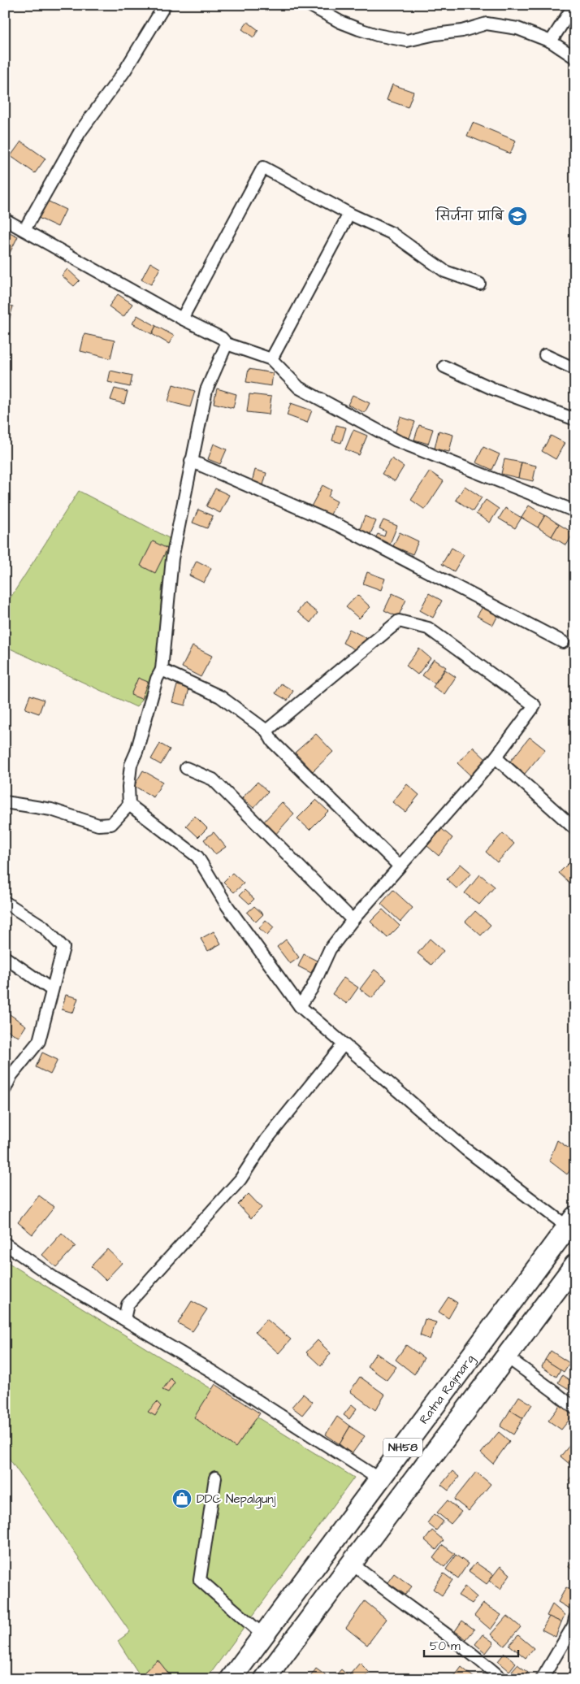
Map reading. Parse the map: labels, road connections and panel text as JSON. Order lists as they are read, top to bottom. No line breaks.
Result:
{"streets":{"highway":["Ratna Rajmarg","NH58"]},"places":{"school or university":["सिर्जना प्राबि"],"shop":["DDC Nepalgunj"]},"scale_bar":"50 m"}
